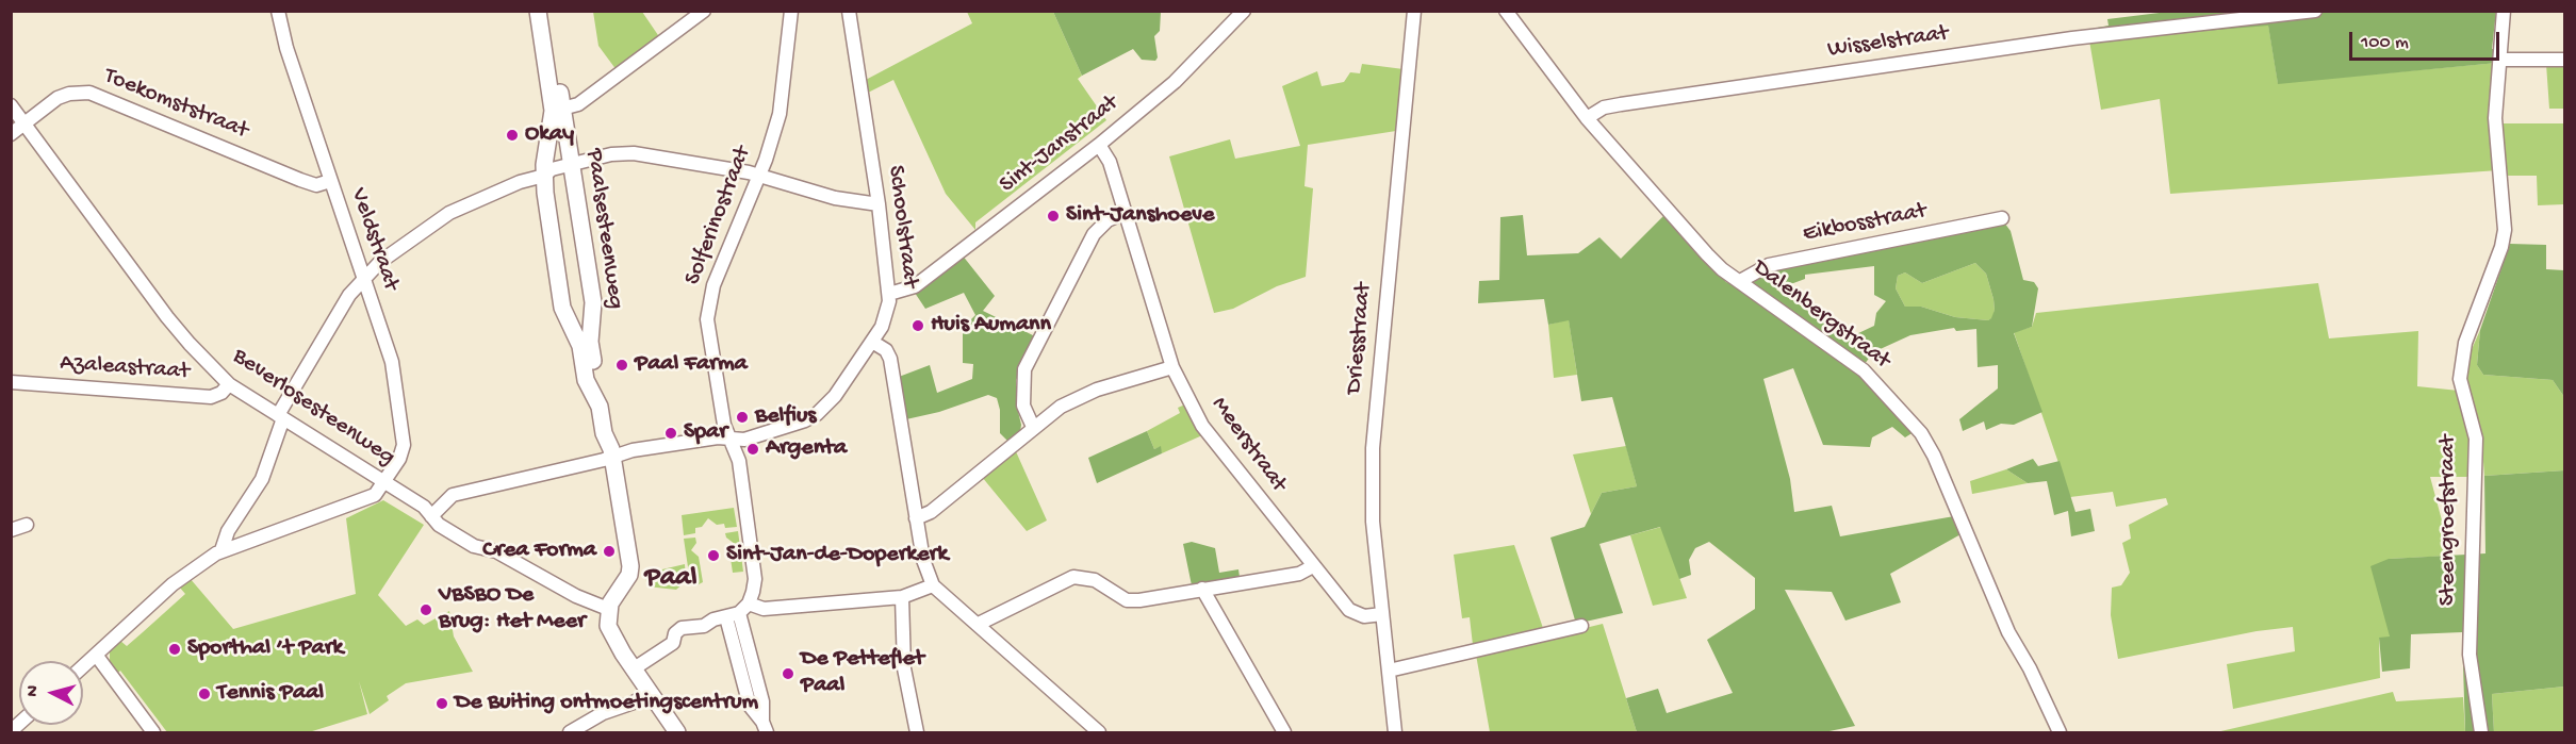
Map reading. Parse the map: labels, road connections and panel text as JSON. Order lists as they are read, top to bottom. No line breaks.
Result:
{"streets":{"main road":["Paalsesteenweg"],"street":["Wisselstraat","Toekomststraat","Sint-Janstraat","Solferinostraat","Eikbosstraat","Schoolstraat","Veldstraat","Dalenbergstraat","Driesstraat","Azaleastraat","Beverlosesteenweg","Meerstraat","Steengroefstraat"]},"crossings":[["Wisselstraat","Dalenbergstraat"],["Toekomststraat","Veldstraat"],["Toekomststraat","Beverlosesteenweg"],["Sint-Janstraat","Schoolstraat"],["Sint-Janstraat","Meerstraat"],["Eikbosstraat","Dalenbergstraat"],["Paalsesteenweg","Beverlosesteenweg"],["Veldstraat","Beverlosesteenweg"],["Driesstraat","Meerstraat"],["Azaleastraat","Beverlosesteenweg"]],"districts":["Paal"],"places":["Okay","Sint-Janshoeve","Huis Aumann","Paal Farma","Belfius","Spar","Argenta","Crea Forma","Sint-Jan-de-Doperkerk","VBSBO De Brug: Het Meer","Sporthal ’t Park","De Petteflet Paal","Tennis Paal","De Buiting ontmoetingscentrum"],"scale_bar":"100 m","north":"left"}
